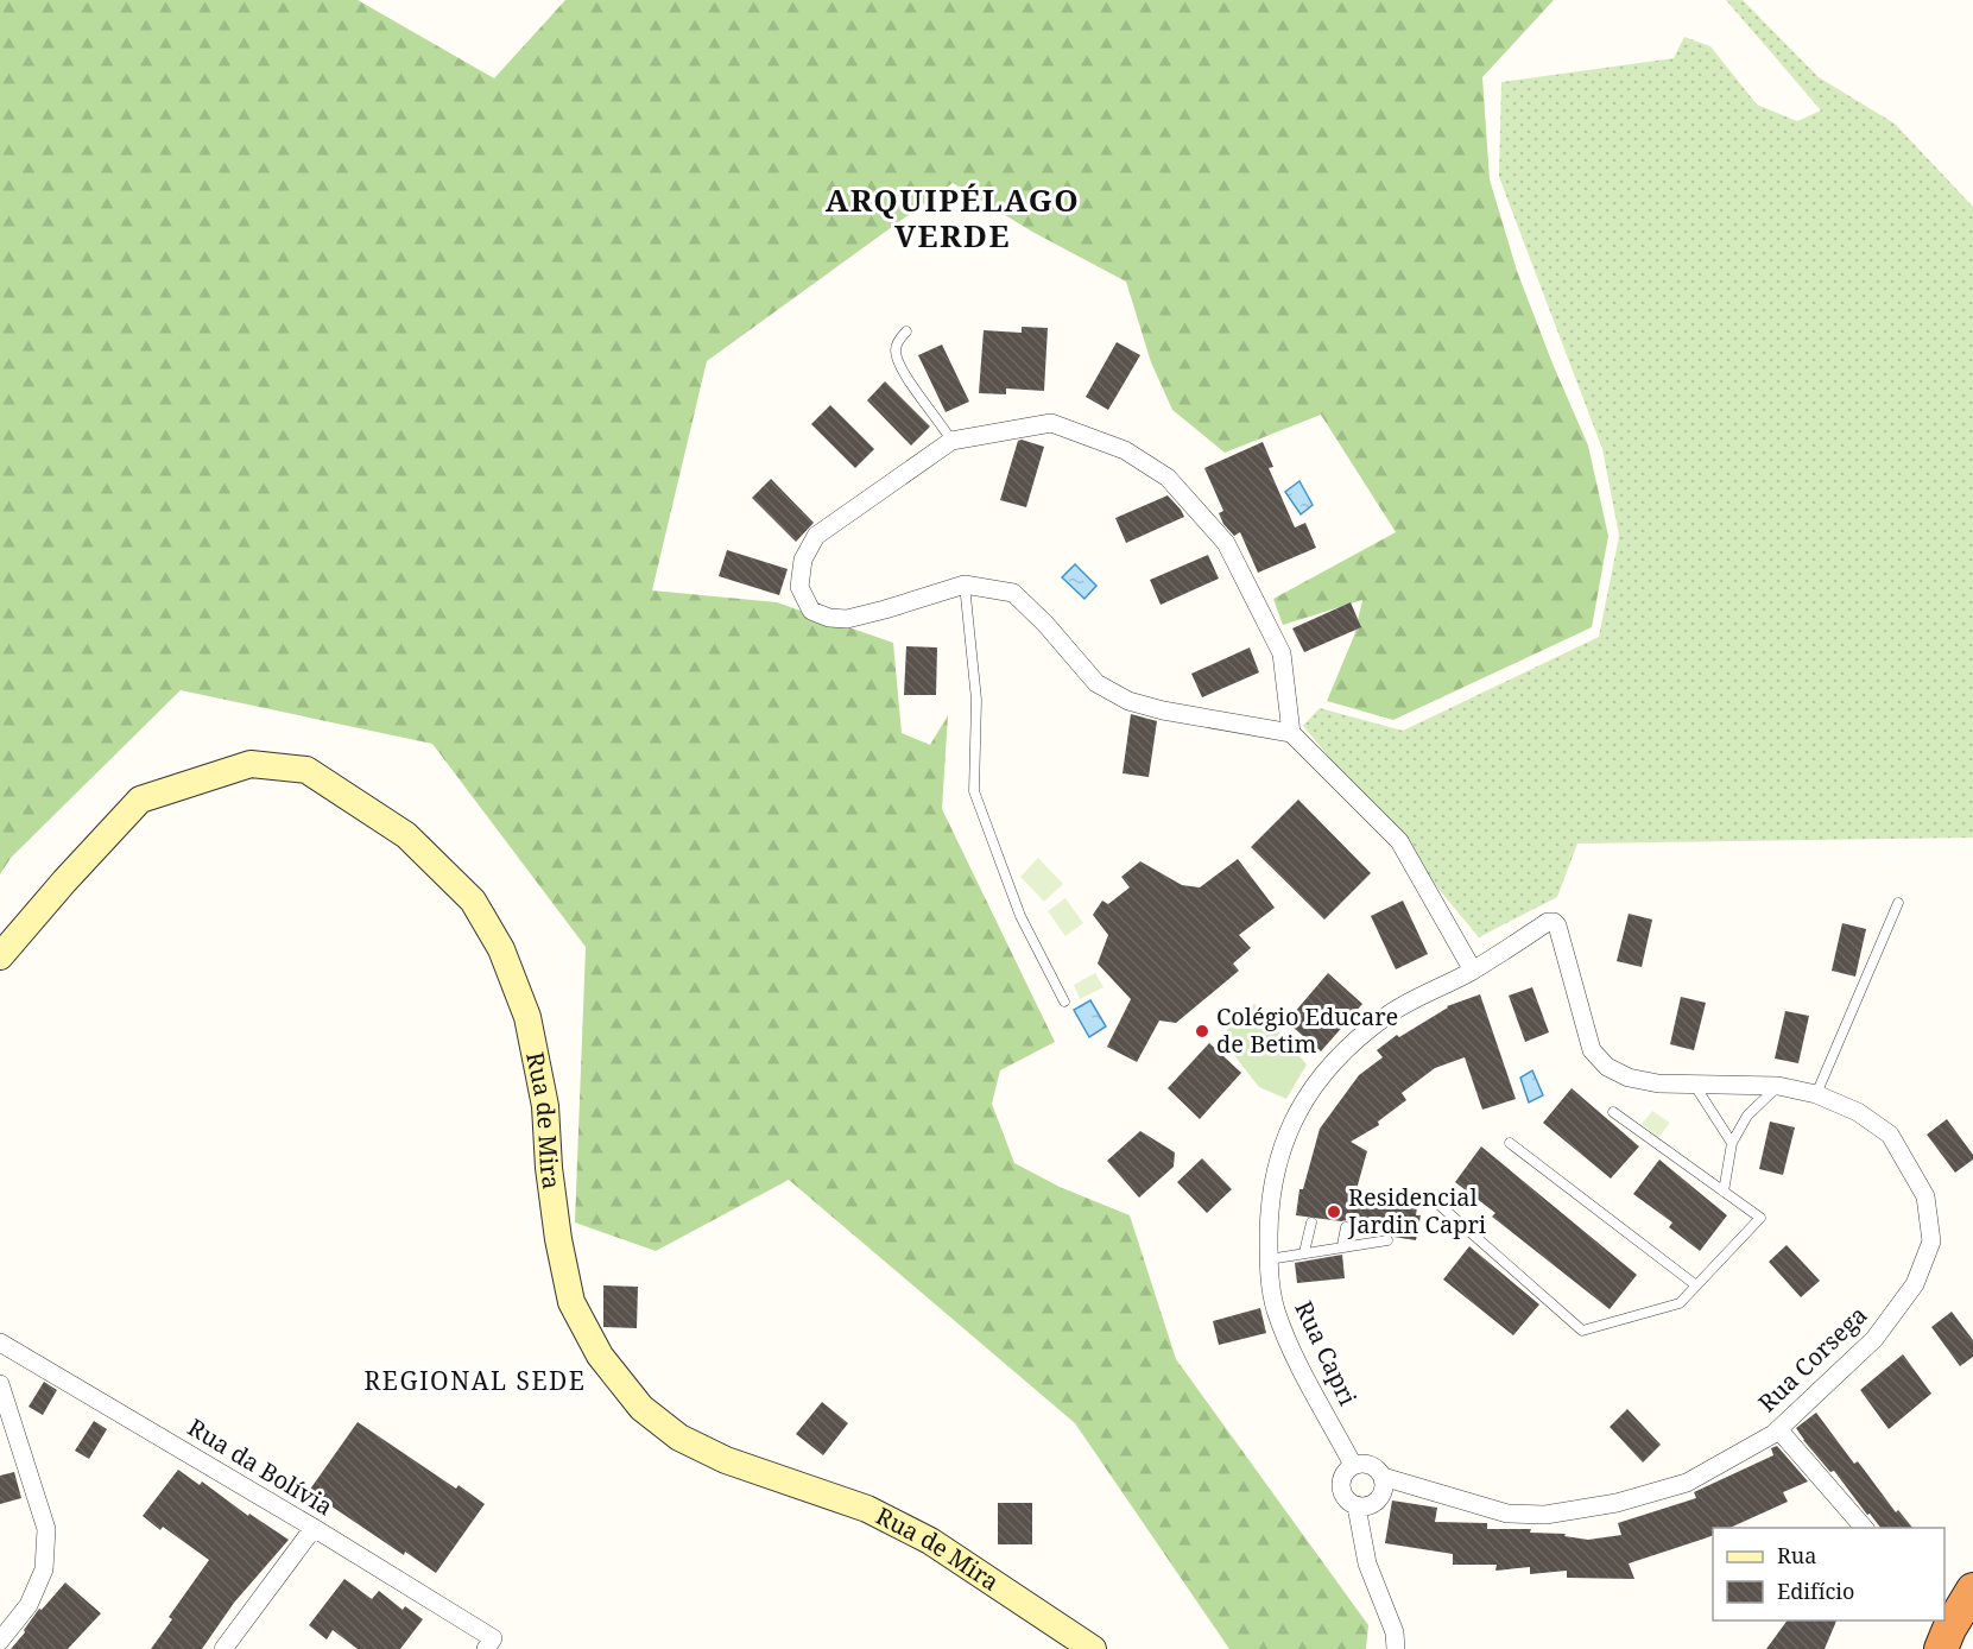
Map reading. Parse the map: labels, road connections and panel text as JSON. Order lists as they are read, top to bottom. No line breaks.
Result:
{"streets":{"street":["Rua de Mira","Rua Capri","Rua Corsega","Rua da Bolívia"]},"crossings":[["Rua Capri","Rua Corsega"]],"districts":["ARQUIPÉLAGO VERDE","REGIONAL SEDE"],"places":["Colégio Educare de Betim","Residencial Jardin Capri"],"legend":["Rua","Edifício"]}
